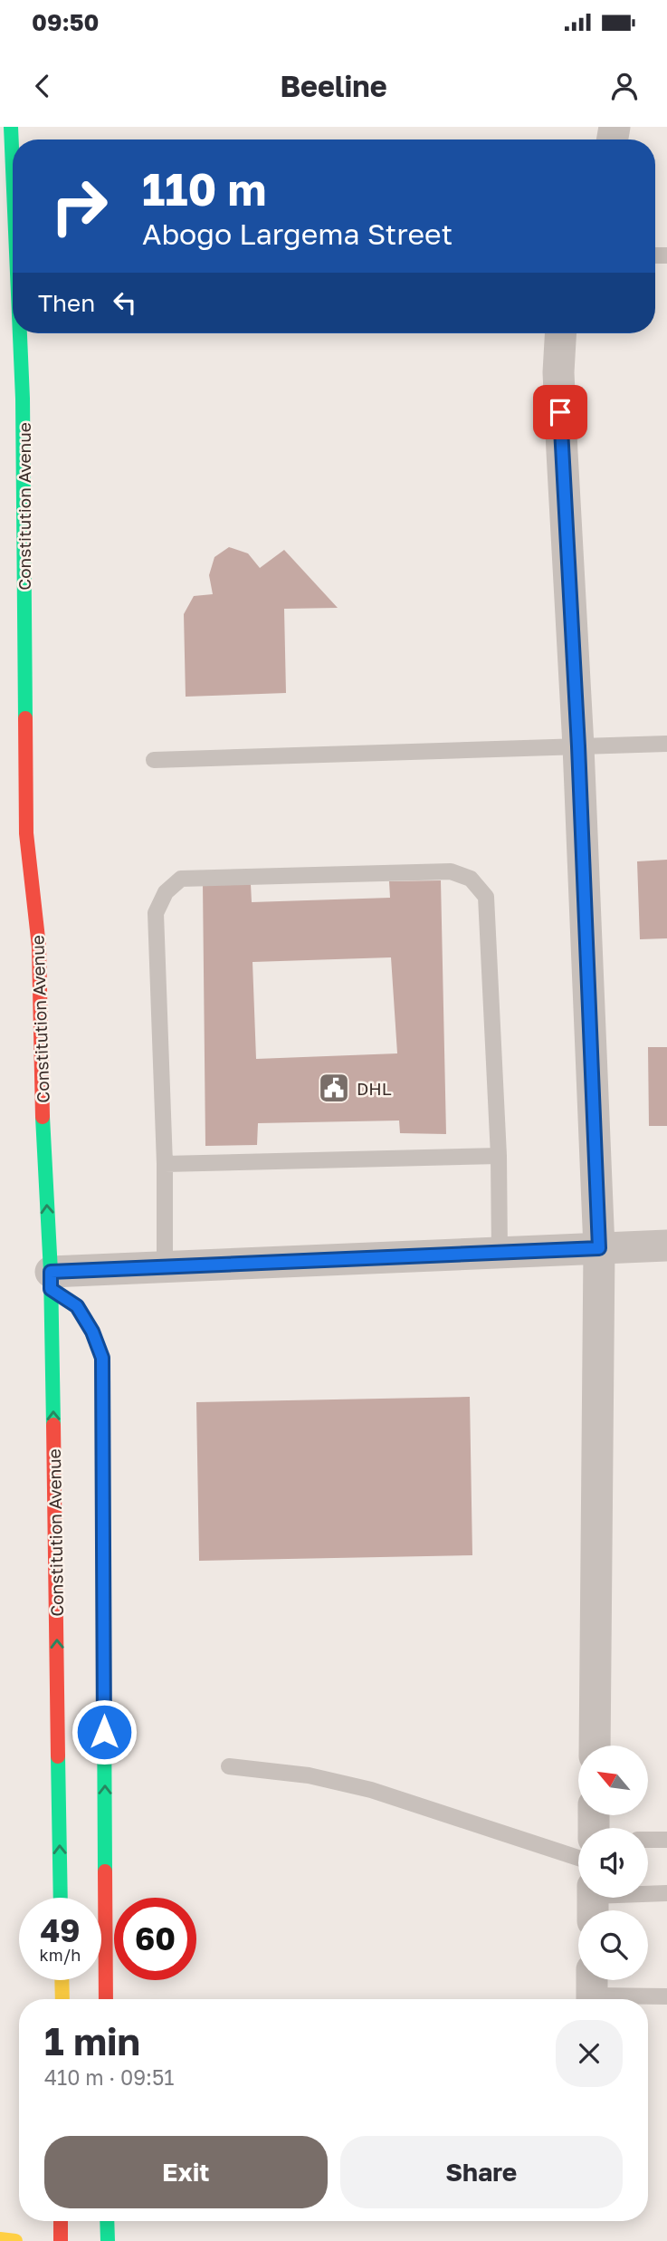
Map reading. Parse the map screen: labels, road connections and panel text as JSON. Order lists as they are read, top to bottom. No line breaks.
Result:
{"streets":{"main road":["Constitution Avenue"]},"places":{"public building":["DHL"]},"north":"top left","page":{"status":"09:50","header":"Beeline","turn":["110 m","Abogo Largema Street"],"then":"Then","speed":"49 km/h","limit":"60","heading":["1 min","410 m · 09:51"],"buttons":["Exit","Share"]}}
